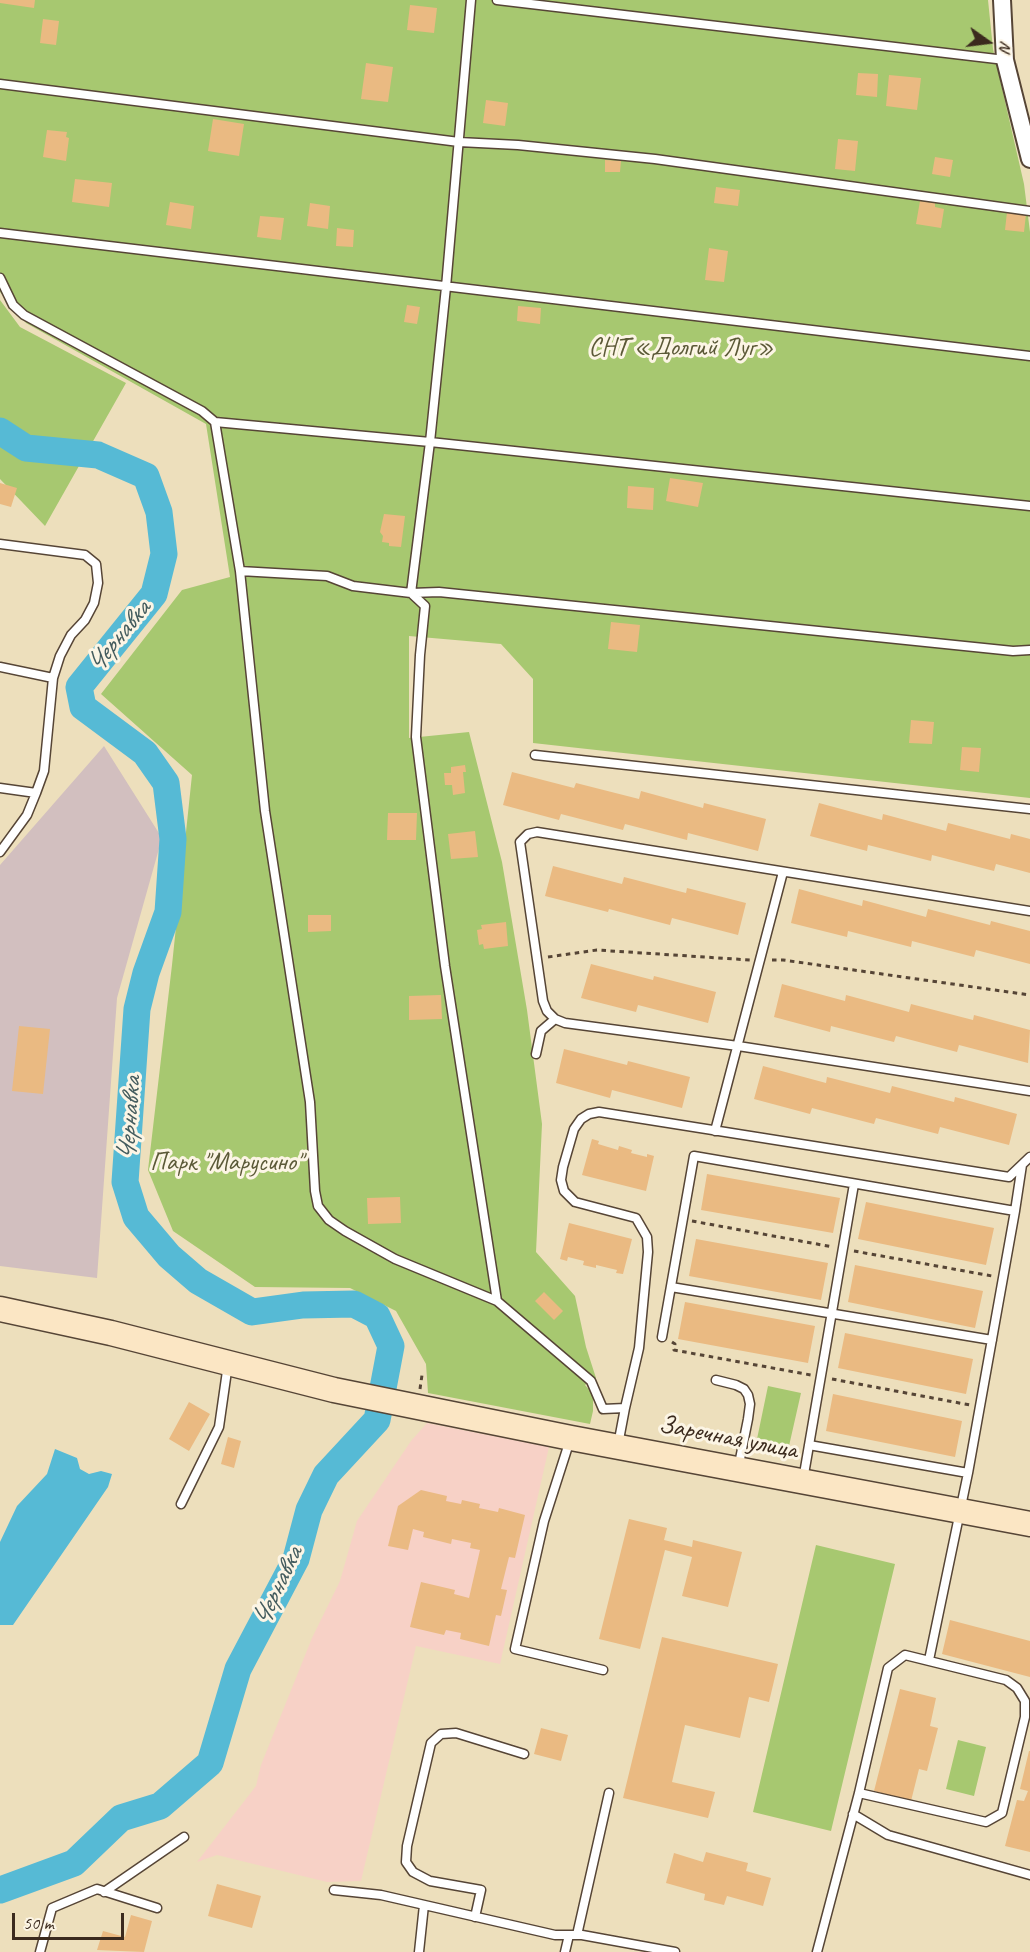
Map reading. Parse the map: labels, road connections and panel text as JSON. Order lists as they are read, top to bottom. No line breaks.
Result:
{"streets":{"street":["Заречная улица"]},"water":["Чернавка"],"parks":["СНТ «Долгий Луг»","Парк \"Марусино\""],"scale_bar":"50 m","north":"right"}
